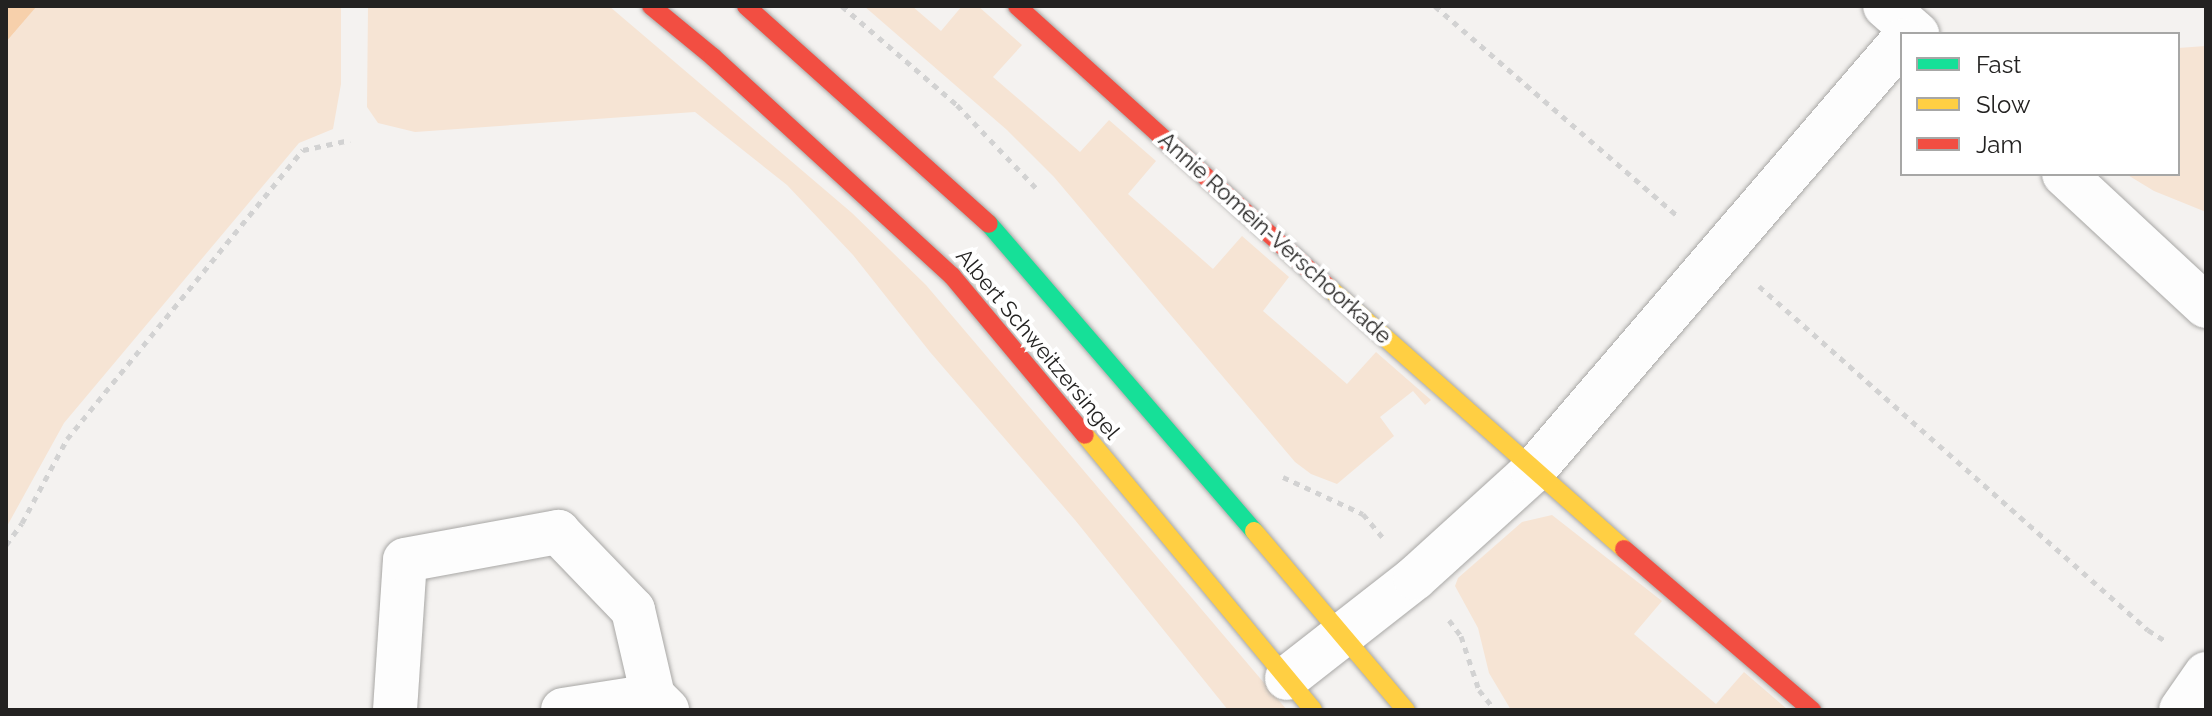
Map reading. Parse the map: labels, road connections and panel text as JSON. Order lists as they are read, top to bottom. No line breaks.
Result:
{"streets":{"street":["Annie Romein-Verschoorkade","Albert Schweitzersingel"]},"legend":["Fast","Slow","Jam"]}
